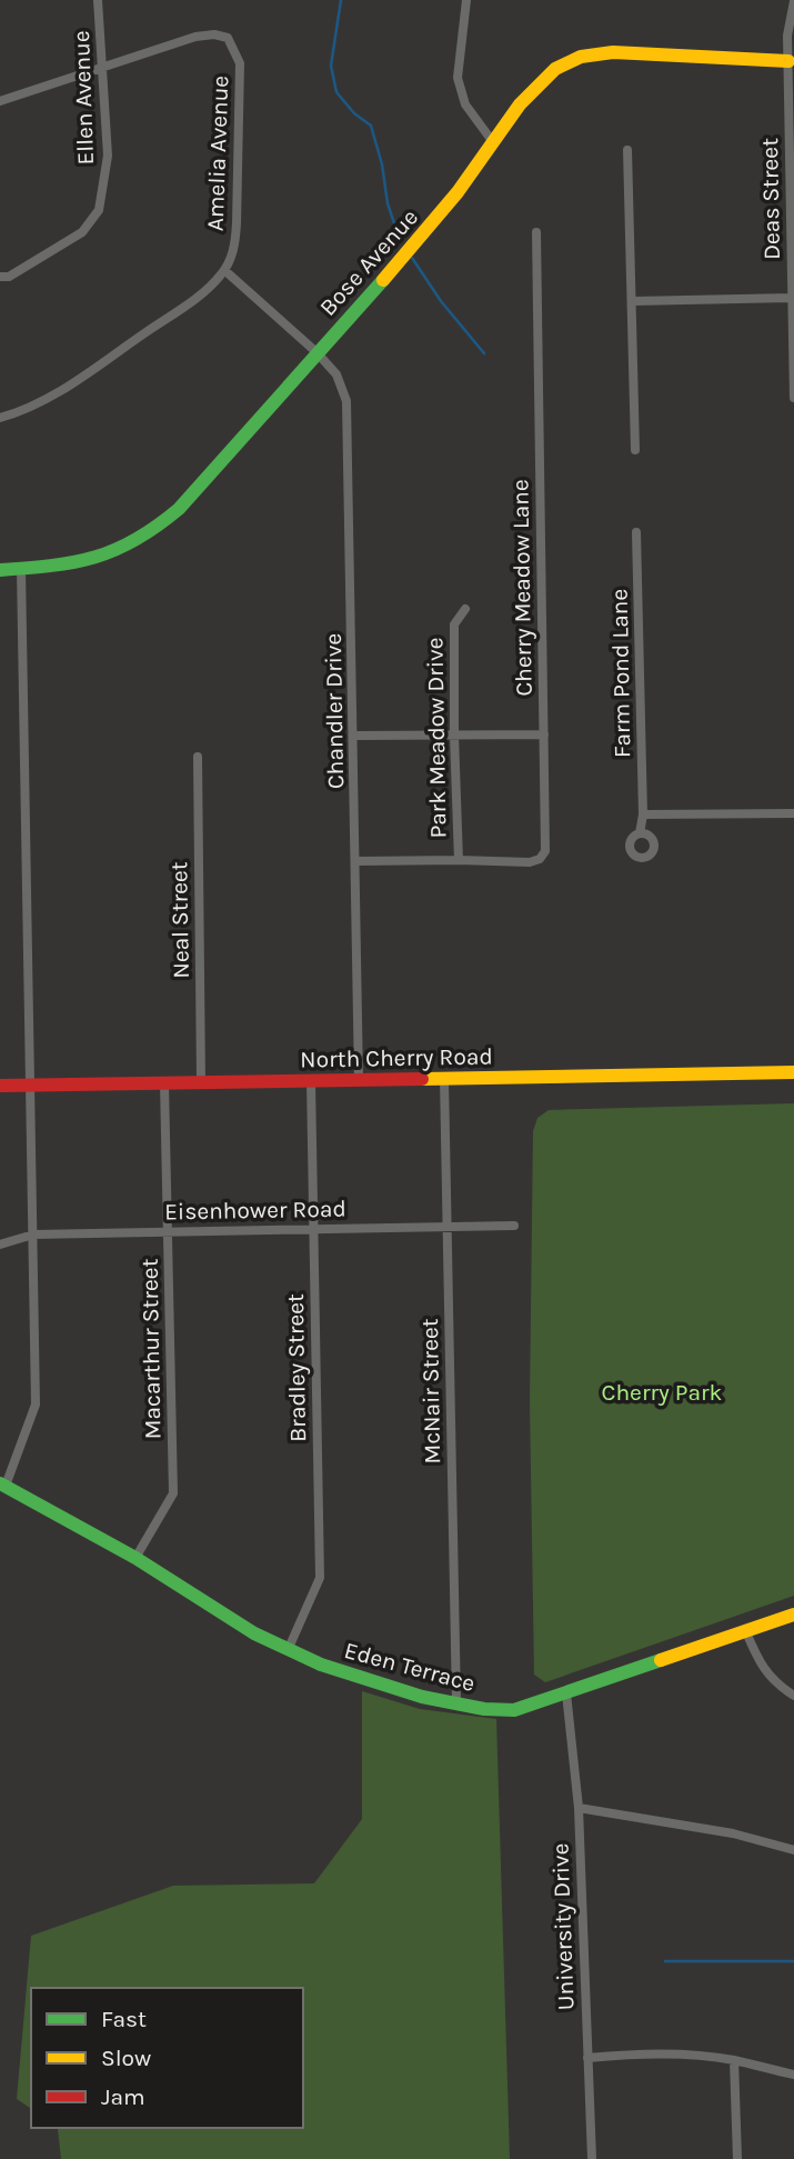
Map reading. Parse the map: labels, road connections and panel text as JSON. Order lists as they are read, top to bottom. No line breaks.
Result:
{"streets":{"street":["Ellen Avenue","Amelia Avenue","Deas Street","Bose Avenue","Cherry Meadow Lane","Farm Pond Lane","Chandler Drive","Park Meadow Drive","Neal Street","North Cherry Road","Eisenhower Road","Macarthur Street","Bradley Street","McNair Street","Eden Terrace","University Drive"]},"crossings":[["Ellen Avenue","Amelia Avenue"],["Amelia Avenue","Chandler Drive"],["Deas Street","Bose Avenue"],["Bose Avenue","Chandler Drive"],["Cherry Meadow Lane","Park Meadow Drive"],["Chandler Drive","Park Meadow Drive"],["Chandler Drive","North Cherry Road"],["Neal Street","North Cherry Road"],["North Cherry Road","Macarthur Street"],["North Cherry Road","Bradley Street"],["North Cherry Road","McNair Street"],["Eisenhower Road","Macarthur Street"],["Eisenhower Road","Bradley Street"],["Eisenhower Road","McNair Street"],["Macarthur Street","Eden Terrace"],["Bradley Street","Eden Terrace"],["McNair Street","Eden Terrace"],["Eden Terrace","University Drive"]],"parks":["Cherry Park"],"legend":["Fast","Slow","Jam"]}
